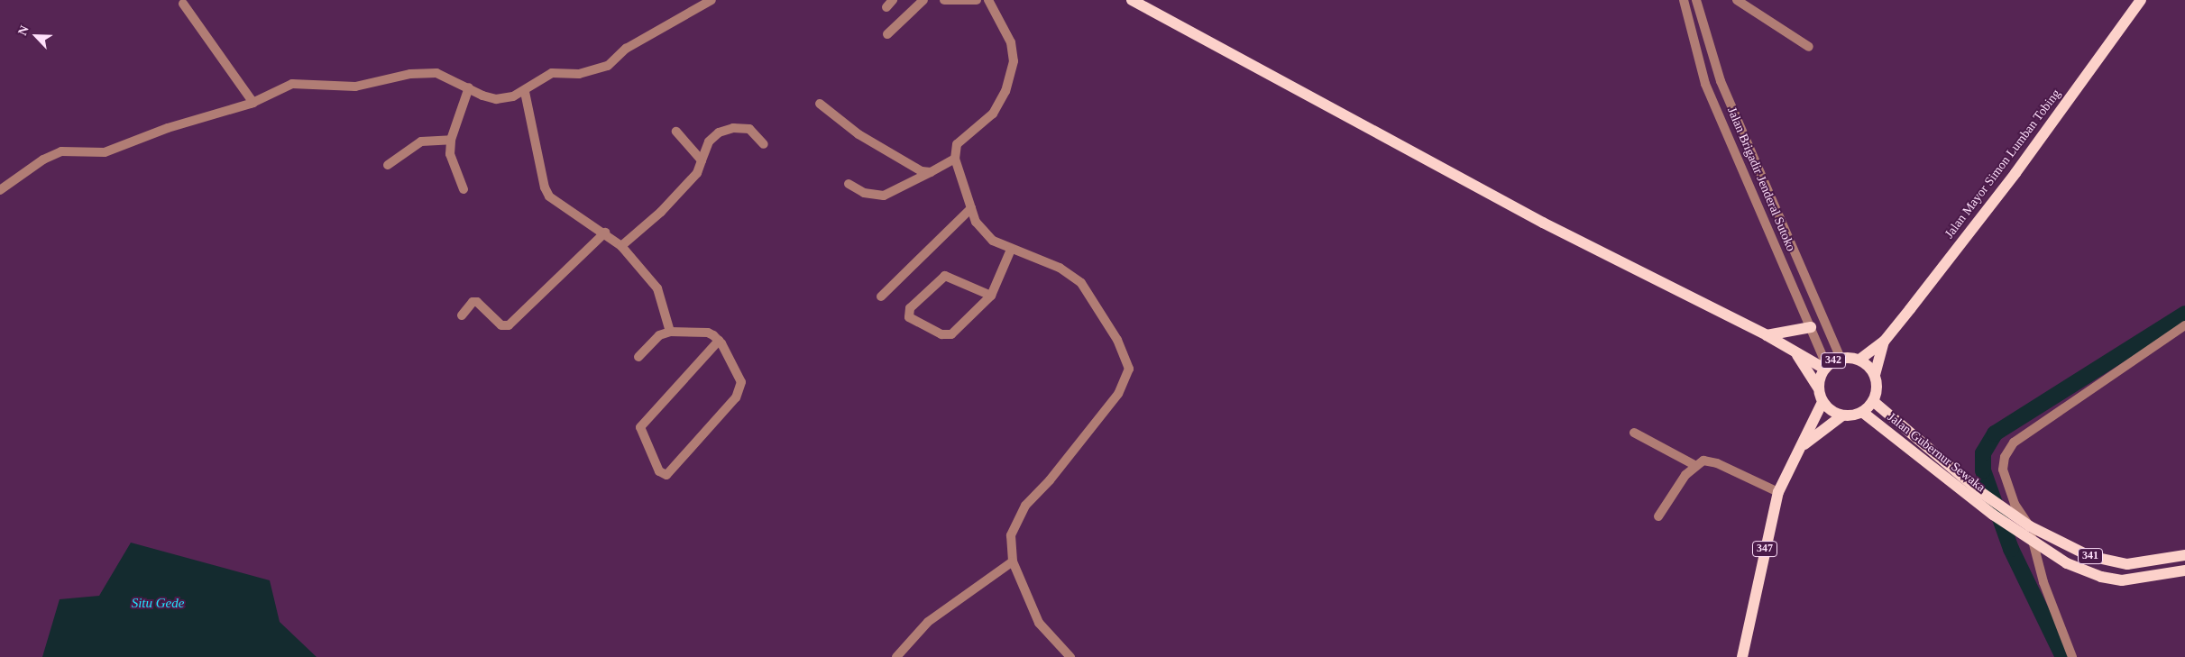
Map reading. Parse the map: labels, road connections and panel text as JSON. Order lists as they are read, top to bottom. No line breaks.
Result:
{"streets":{"main road":["Jalan Mayor Simon Lumban Tobing","342","Jalan Gubernur Sewaka","347","341"],"street":["Jalan Brigadir Jenderal Sutoko"]},"crossings":[["Jalan Mayor Simon Lumban Tobing","Jalan Brigadir Jenderal Sutoko"],["Jalan Mayor Simon Lumban Tobing","342"],["Jalan Mayor Simon Lumban Tobing","Jalan Gubernur Sewaka"],["Jalan Mayor Simon Lumban Tobing","341"],["Jalan Brigadir Jenderal Sutoko","342"],["Jalan Brigadir Jenderal Sutoko","Jalan Gubernur Sewaka"],["Jalan Brigadir Jenderal Sutoko","341"],["342","Jalan Gubernur Sewaka"],["342","341"],["Jalan Gubernur Sewaka","341"]],"water":["Situ Gede"],"north":"top left"}
